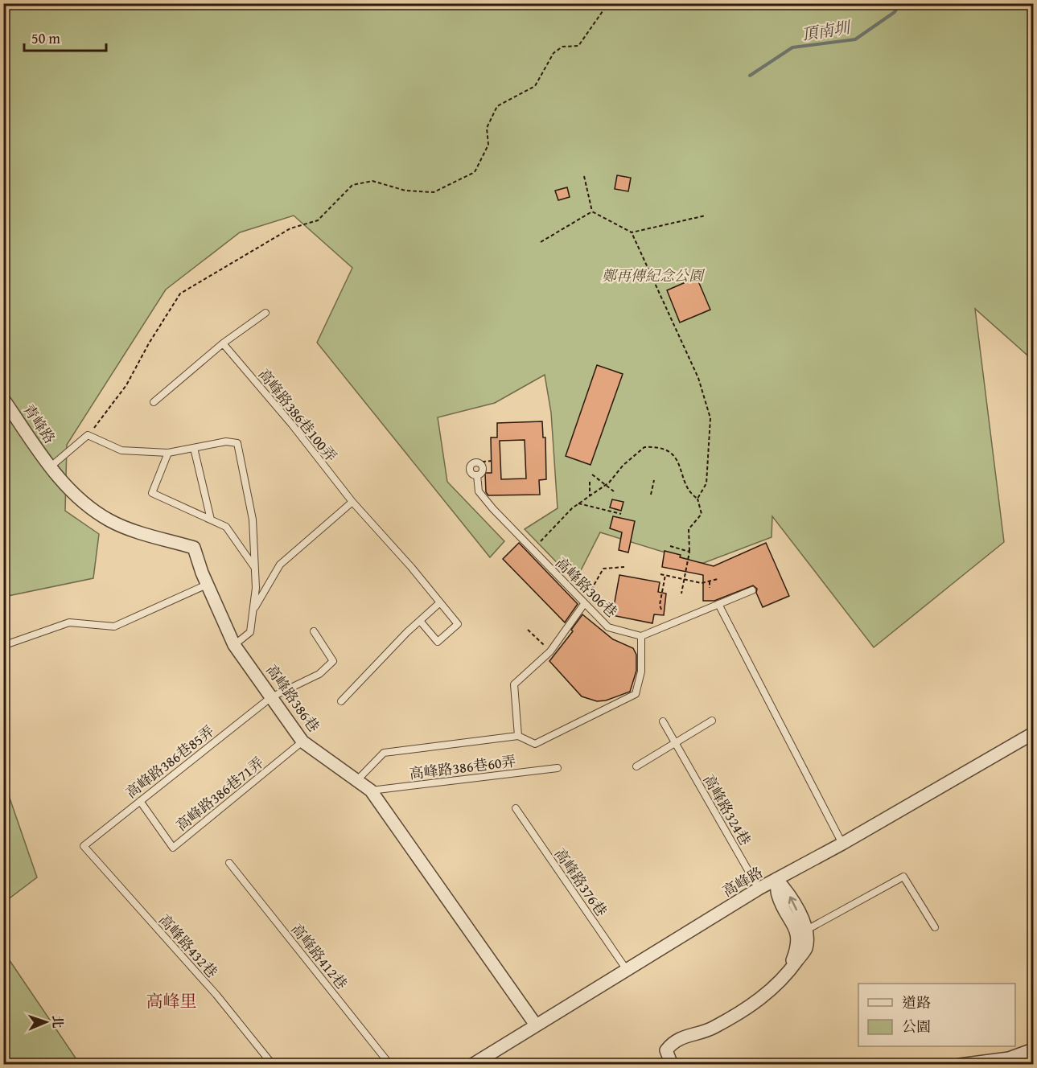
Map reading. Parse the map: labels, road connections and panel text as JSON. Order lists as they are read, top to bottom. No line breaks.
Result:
{"streets":{"street":["青峰路","高峰路386巷","高峰路"],"lane":["高峰路386巷100弄","高峰路306巷","高峰路386巷85弄","高峰路386巷60弄","高峰路386巷71弄","高峰路324巷","高峰路376巷","高峰路432巷","高峰路412巷"]},"crossings":[["青峰路","高峰路386巷"],["高峰路386巷","高峰路386巷85弄"],["高峰路386巷","高峰路386巷60弄"],["高峰路386巷","高峰路386巷71弄"],["高峰路386巷","高峰路"],["高峰路386巷85弄","高峰路386巷71弄"],["高峰路386巷85弄","高峰路432巷"],["高峰路324巷","高峰路"],["高峰路","高峰路376巷"]],"districts":["高峰里"],"water":["頂南圳"],"parks":["鄭再傳紀念公園"],"legend":["道路","公園"],"scale_bar":"50 m","north":"right"}
